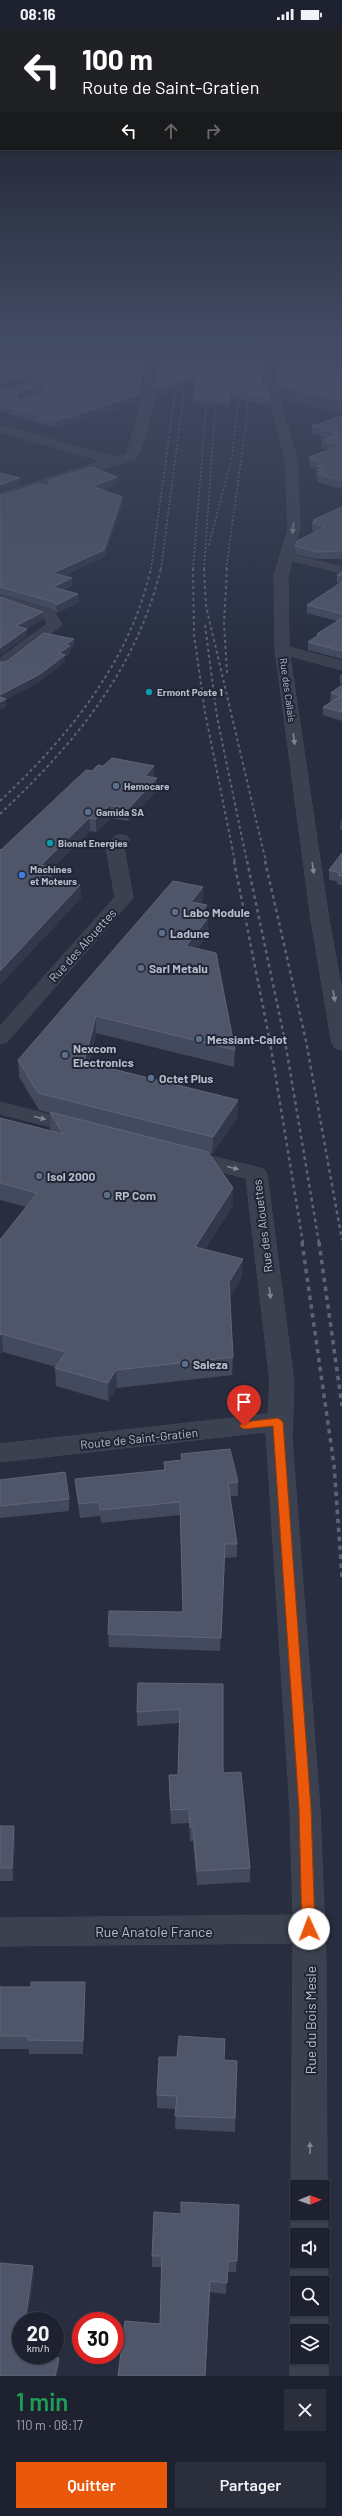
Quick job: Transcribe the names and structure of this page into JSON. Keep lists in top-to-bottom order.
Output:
{
  "streets": {
    "street": [
      "Rue des Callais",
      "Rue des Alouettes",
      "Route de Saint-Gratien",
      "Rue Anatole France",
      "Rue du Bois Mesle"
    ]
  },
  "crossings": [
    ["Rue des Alouettes", "Route de Saint-Gratien"],
    ["Rue des Alouettes", "Rue du Bois Mesle"],
    ["Route de Saint-Gratien", "Rue du Bois Mesle"],
    ["Rue Anatole France", "Rue du Bois Mesle"]
  ],
  "one_way": ["Rue des Callais", "Rue des Alouettes"],
  "places": [
    "Ermont Poste 1",
    "Hemocare",
    "Gamida SA",
    "Bionat Energies",
    "Machines et Moteurs",
    "Labo Module",
    "Ladune",
    "Sarl Metalu",
    "Messiant-Calot",
    "Nexcom Electronics",
    "Octet Plus",
    "Isol 2000",
    "RP Com",
    "Saleza"
  ],
  "north": "right",
  "page": {
    "status": "08:16",
    "turn": ["100 m", "Route de Saint-Gratien"],
    "speed": "20 km/h",
    "limit": "30",
    "heading": ["1 min", "110 m · 08:17"],
    "buttons": ["Quitter", "Partager"]
  }
}
